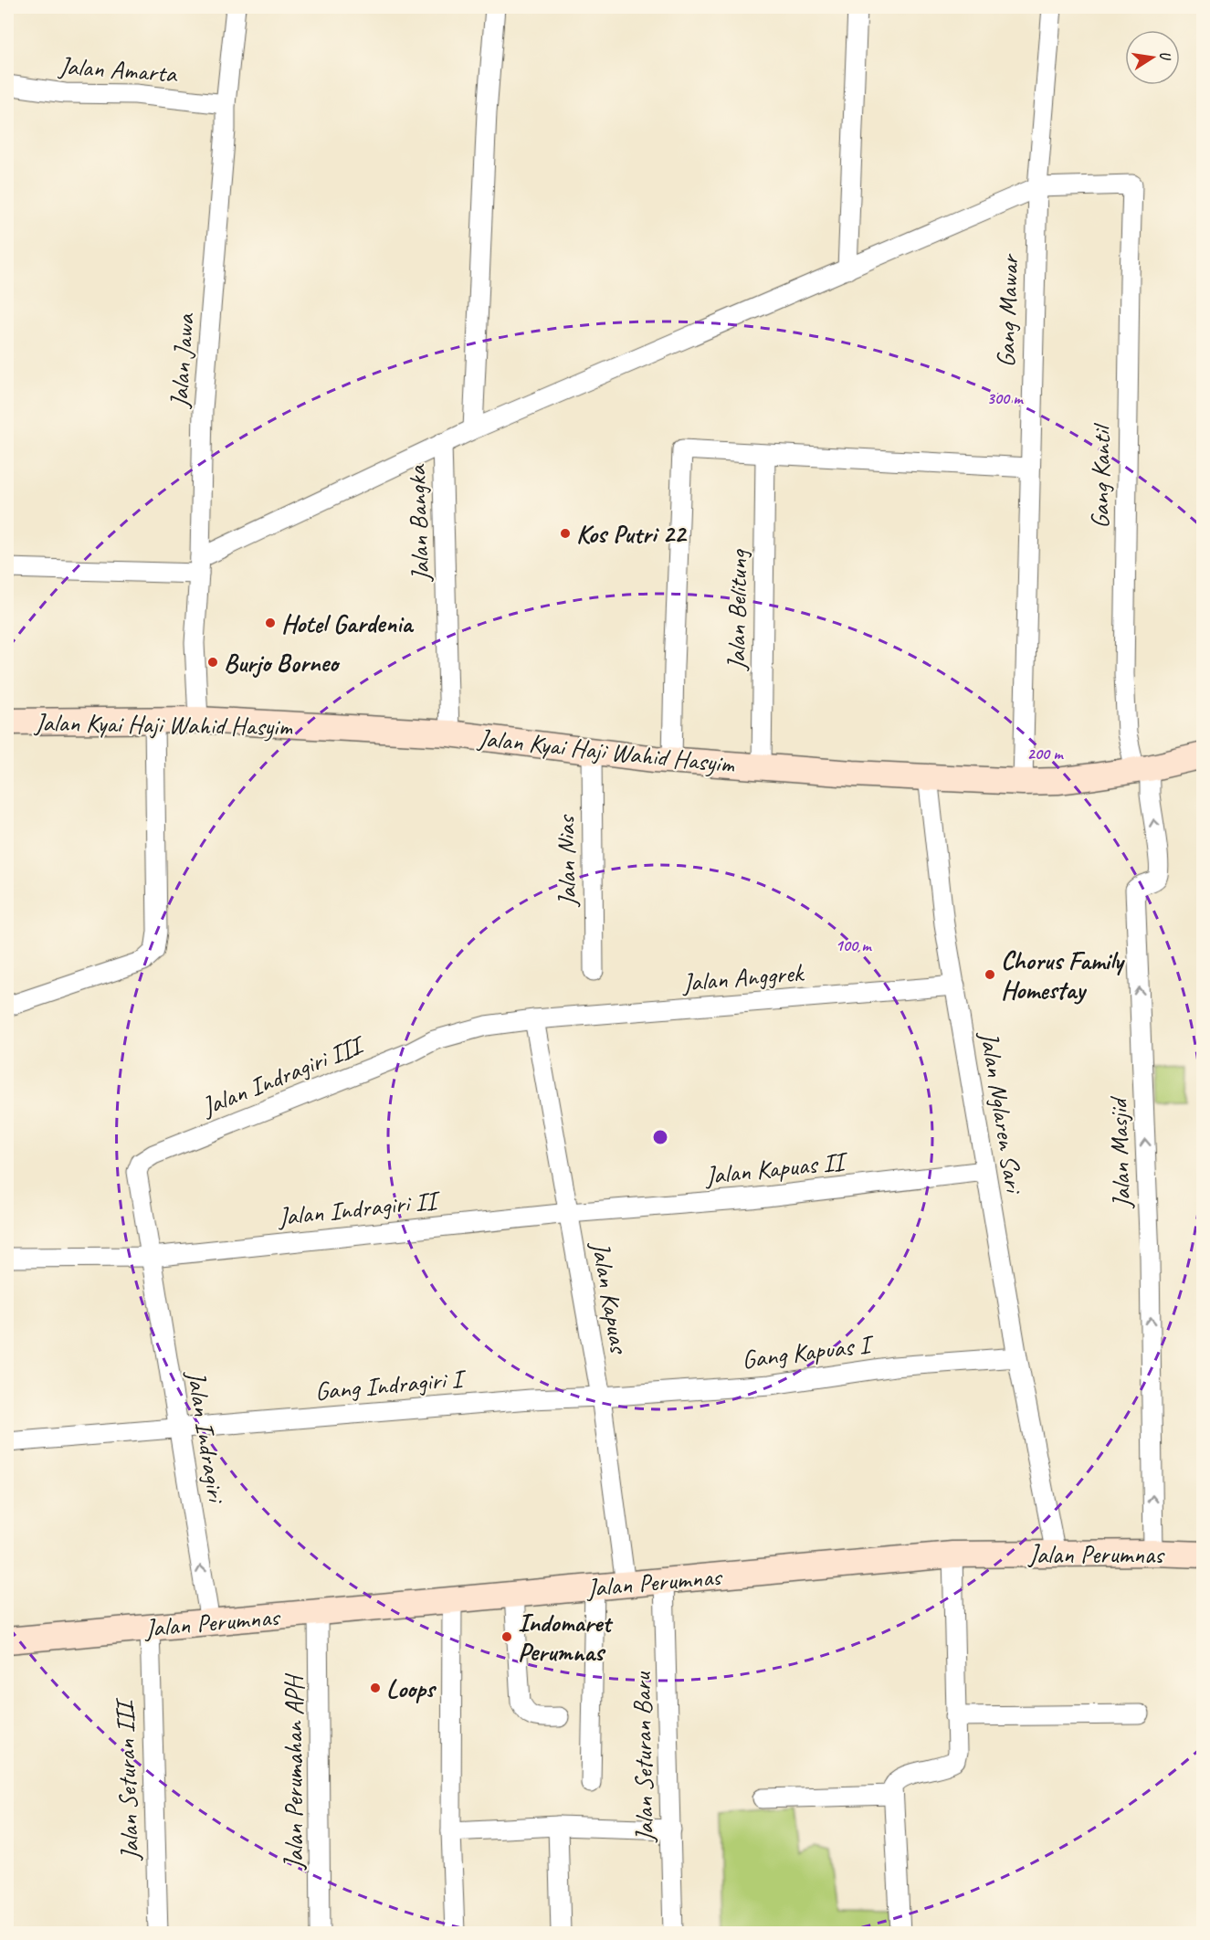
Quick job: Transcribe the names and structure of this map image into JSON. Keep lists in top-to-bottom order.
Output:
{
  "streets": {
    "main road": ["Jalan Kyai Haji Wahid Hasyim", "Jalan Perumnas"],
    "street": [
      "Jalan Amarta",
      "Gang Mawar",
      "Jalan Jawa",
      "Gang Kantil",
      "Jalan Bangka",
      "Jalan Belitung",
      "Jalan Nias",
      "Jalan Anggrek",
      "Jalan Indragiri III",
      "Jalan Nglaren Sari",
      "Jalan Masjid",
      "Jalan Kapuas II",
      "Jalan Indragiri II",
      "Jalan Kapuas",
      "Gang Kapuas I",
      "Gang Indragiri I",
      "Jalan Indragiri",
      "Jalan Seturan Baru",
      "Jalan Perumahan APH",
      "Jalan Seturan III"
    ]
  },
  "crossings": [
    ["Jalan Amarta", "Jalan Jawa"],
    ["Gang Mawar", "Gang Kantil"],
    ["Gang Mawar", "Jalan Kyai Haji Wahid Hasyim"],
    ["Jalan Jawa", "Jalan Kyai Haji Wahid Hasyim"],
    ["Gang Kantil", "Jalan Kyai Haji Wahid Hasyim"],
    ["Gang Kantil", "Jalan Masjid"],
    ["Jalan Bangka", "Jalan Kyai Haji Wahid Hasyim"],
    ["Jalan Belitung", "Jalan Kyai Haji Wahid Hasyim"],
    ["Jalan Kyai Haji Wahid Hasyim", "Jalan Nias"],
    ["Jalan Kyai Haji Wahid Hasyim", "Jalan Nglaren Sari"],
    ["Jalan Kyai Haji Wahid Hasyim", "Jalan Masjid"],
    ["Jalan Anggrek", "Jalan Indragiri III"],
    ["Jalan Anggrek", "Jalan Nglaren Sari"],
    ["Jalan Anggrek", "Jalan Kapuas"],
    ["Jalan Indragiri III", "Jalan Indragiri II"],
    ["Jalan Indragiri III", "Jalan Kapuas"],
    ["Jalan Indragiri III", "Jalan Indragiri"],
    ["Jalan Nglaren Sari", "Jalan Kapuas II"],
    ["Jalan Nglaren Sari", "Gang Kapuas I"],
    ["Jalan Nglaren Sari", "Jalan Perumnas"],
    ["Jalan Masjid", "Jalan Perumnas"],
    ["Jalan Kapuas II", "Jalan Indragiri II"],
    ["Jalan Kapuas II", "Jalan Kapuas"],
    ["Jalan Indragiri II", "Jalan Kapuas"],
    ["Jalan Indragiri II", "Jalan Indragiri"],
    ["Jalan Kapuas", "Gang Kapuas I"],
    ["Jalan Kapuas", "Gang Indragiri I"],
    ["Jalan Kapuas", "Jalan Perumnas"],
    ["Gang Kapuas I", "Gang Indragiri I"],
    ["Gang Indragiri I", "Jalan Indragiri"],
    ["Jalan Indragiri", "Jalan Perumnas"],
    ["Jalan Perumnas", "Jalan Seturan Baru"],
    ["Jalan Perumnas", "Jalan Perumahan APH"],
    ["Jalan Perumnas", "Jalan Seturan III"]
  ],
  "one_way": ["Jalan Masjid", "Jalan Indragiri"],
  "places": [
    "Kos Putri 22",
    "Hotel Gardenia",
    "Burjo Borneo",
    "Chorus Family Homestay",
    "Indomaret Perumnas",
    "Loops"
  ],
  "north": "right",
  "rings": ["300 m", "200 m", "100 m"]
}
